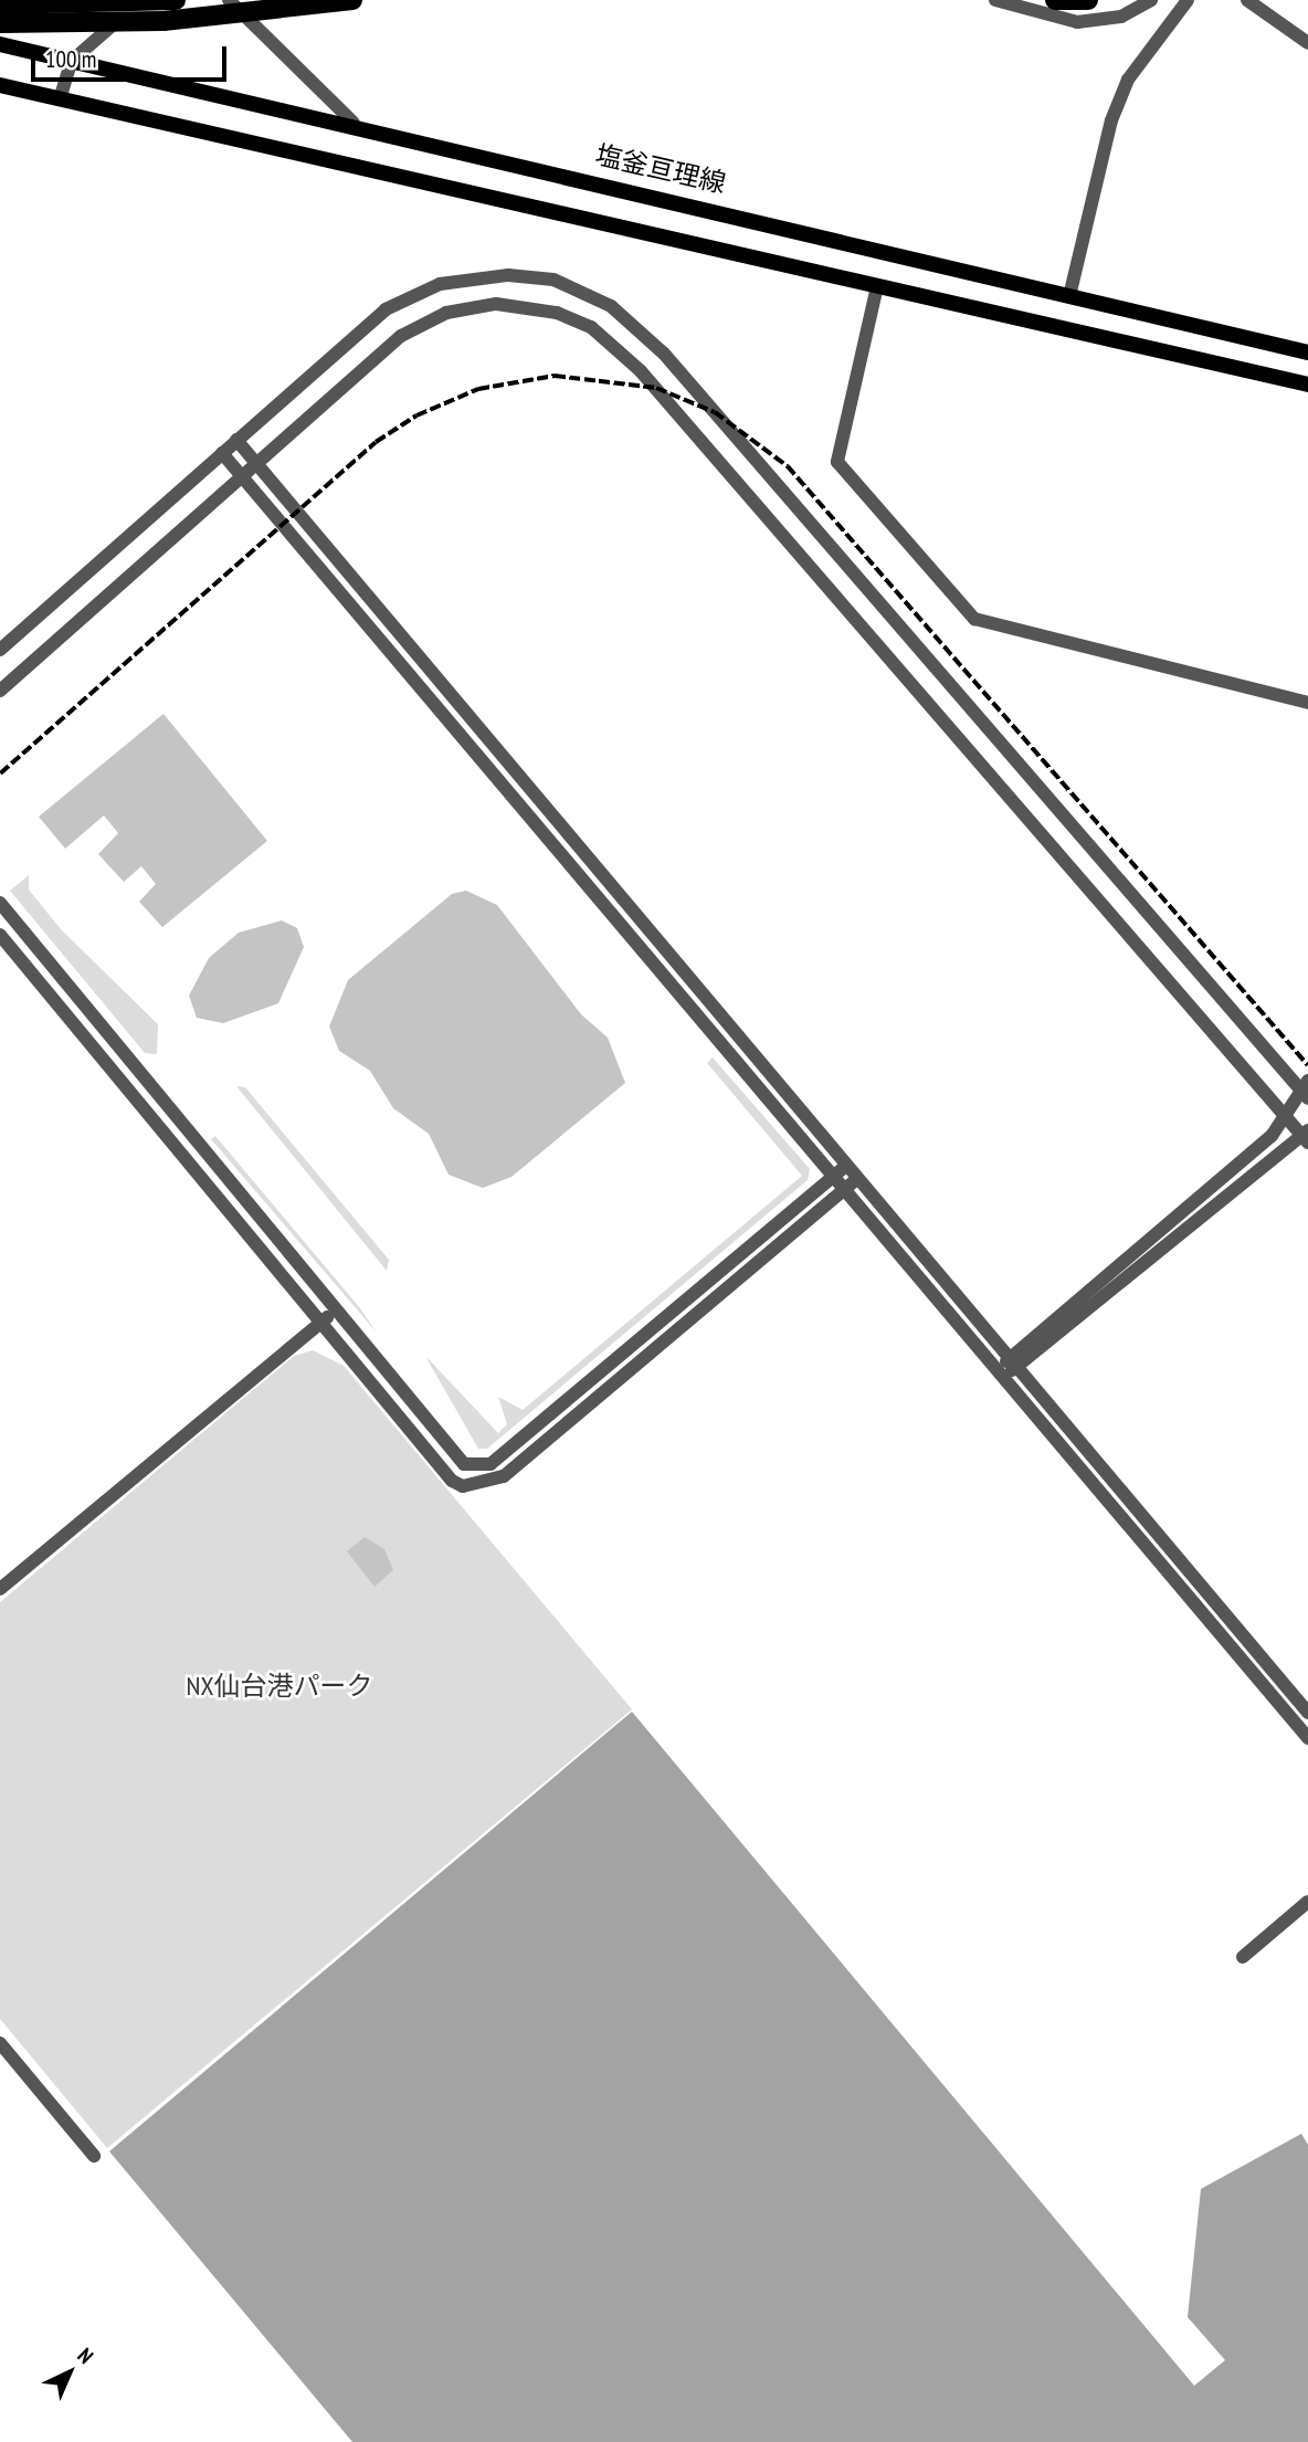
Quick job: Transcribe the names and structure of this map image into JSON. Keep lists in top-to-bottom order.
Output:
{
  "streets": {
    "main road": ["塩釜亘理線"]
  },
  "parks": ["NX仙台港パーク"],
  "scale_bar": "100 m",
  "north": "top right"
}
